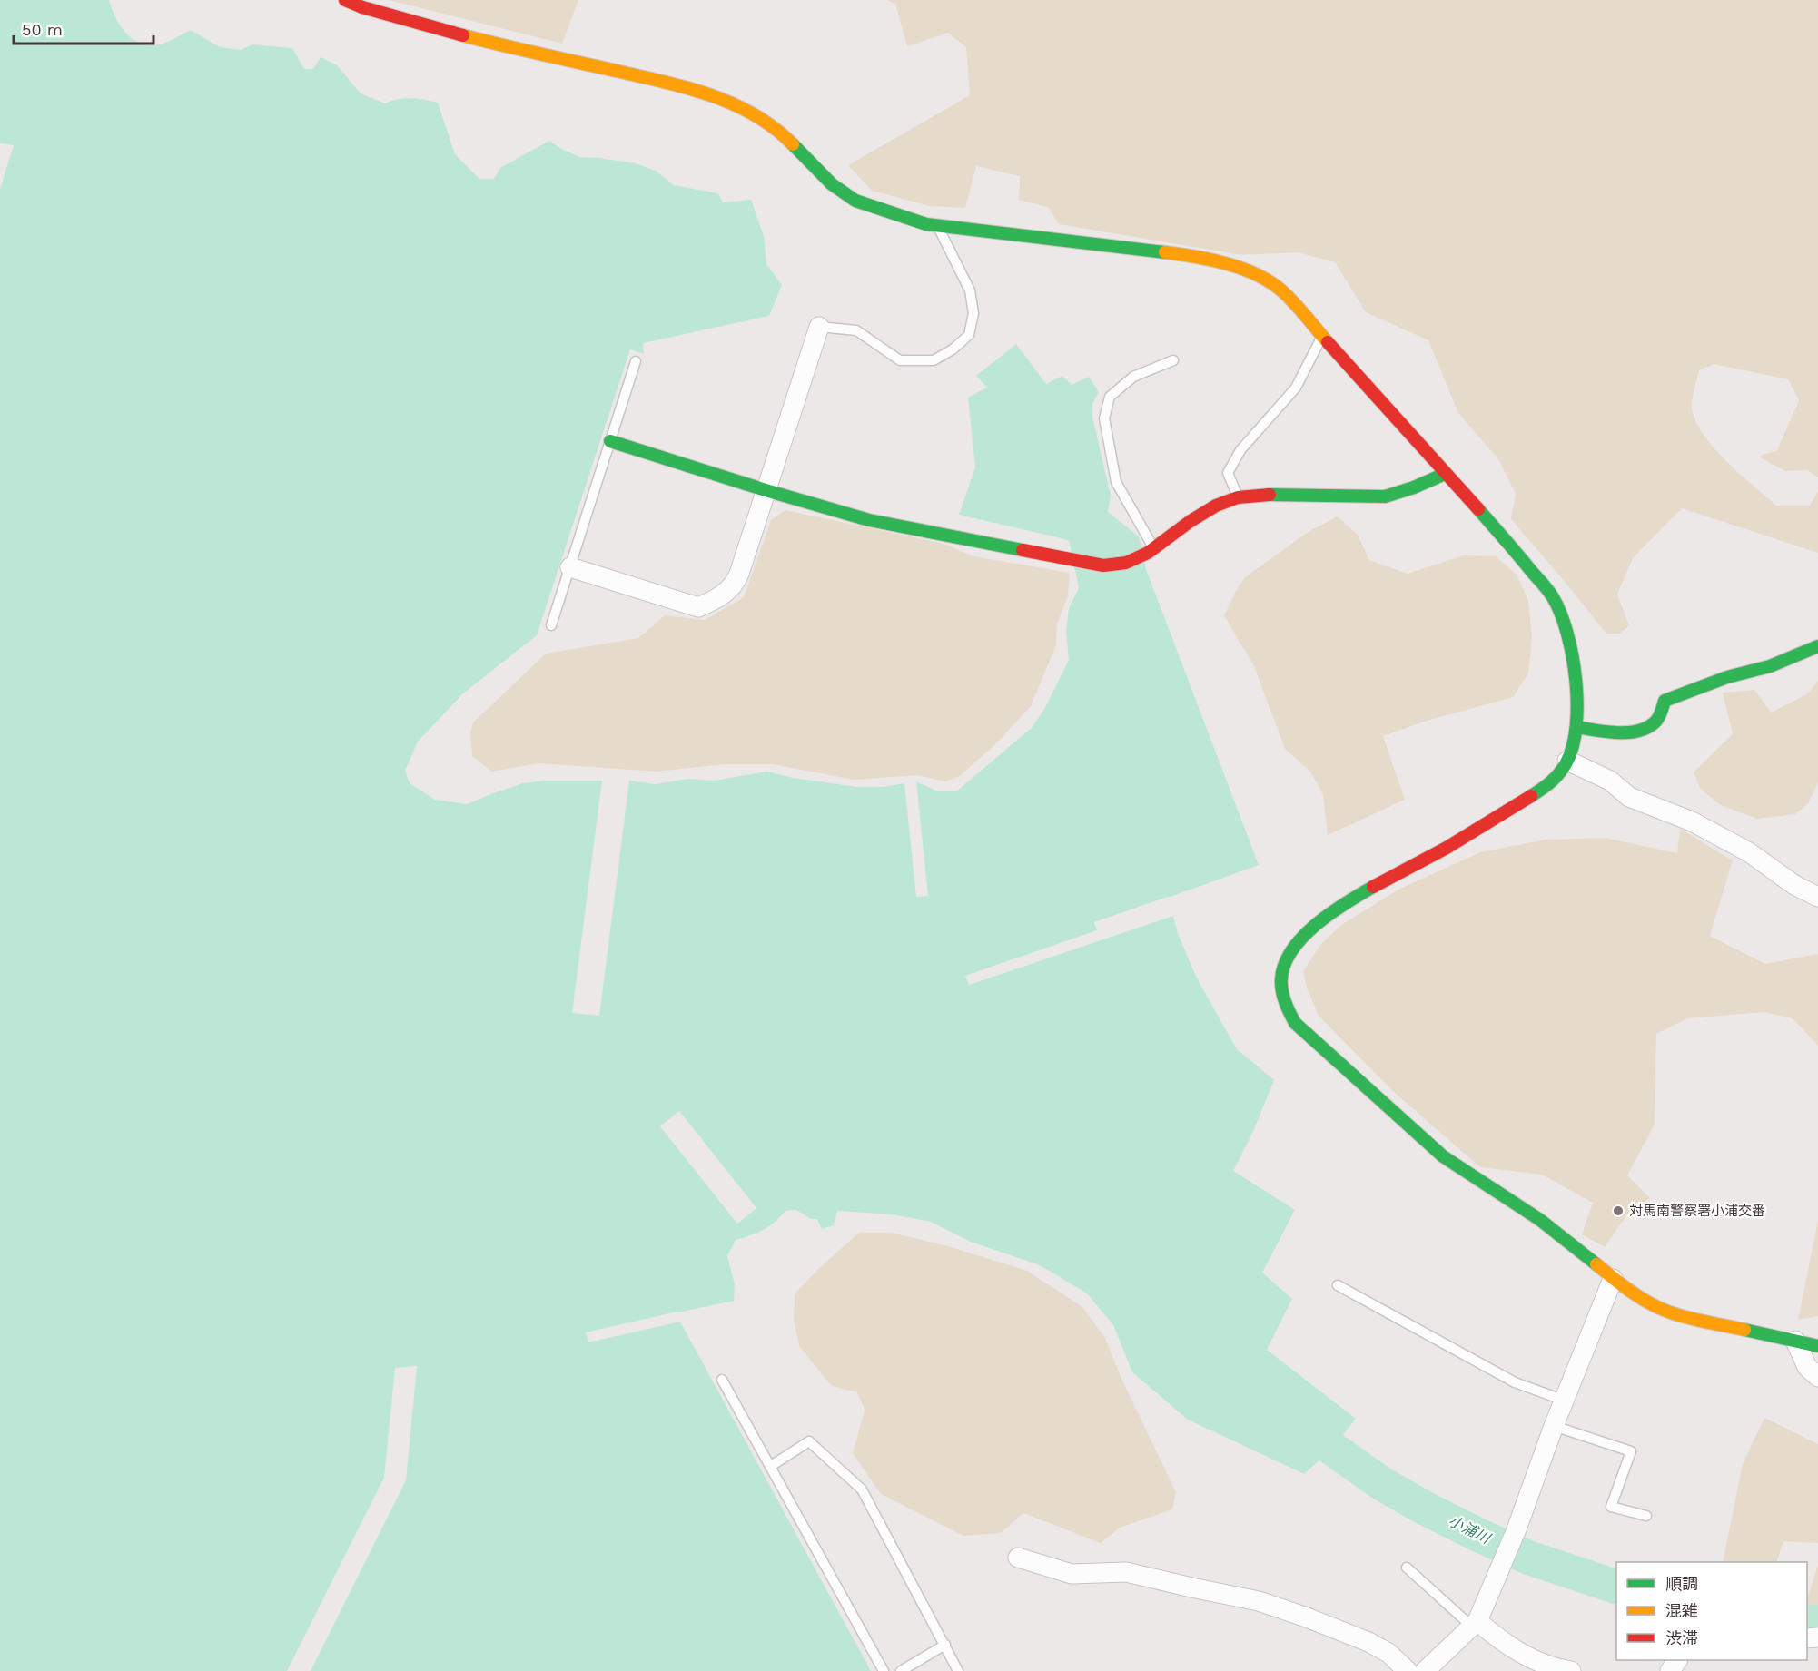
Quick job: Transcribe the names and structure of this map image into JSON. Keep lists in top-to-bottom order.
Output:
{
  "water": ["小浦川"],
  "places": ["対馬南警察署小浦交番"],
  "legend": ["順調", "混雑", "渋滞"],
  "scale_bar": "50 m"
}
